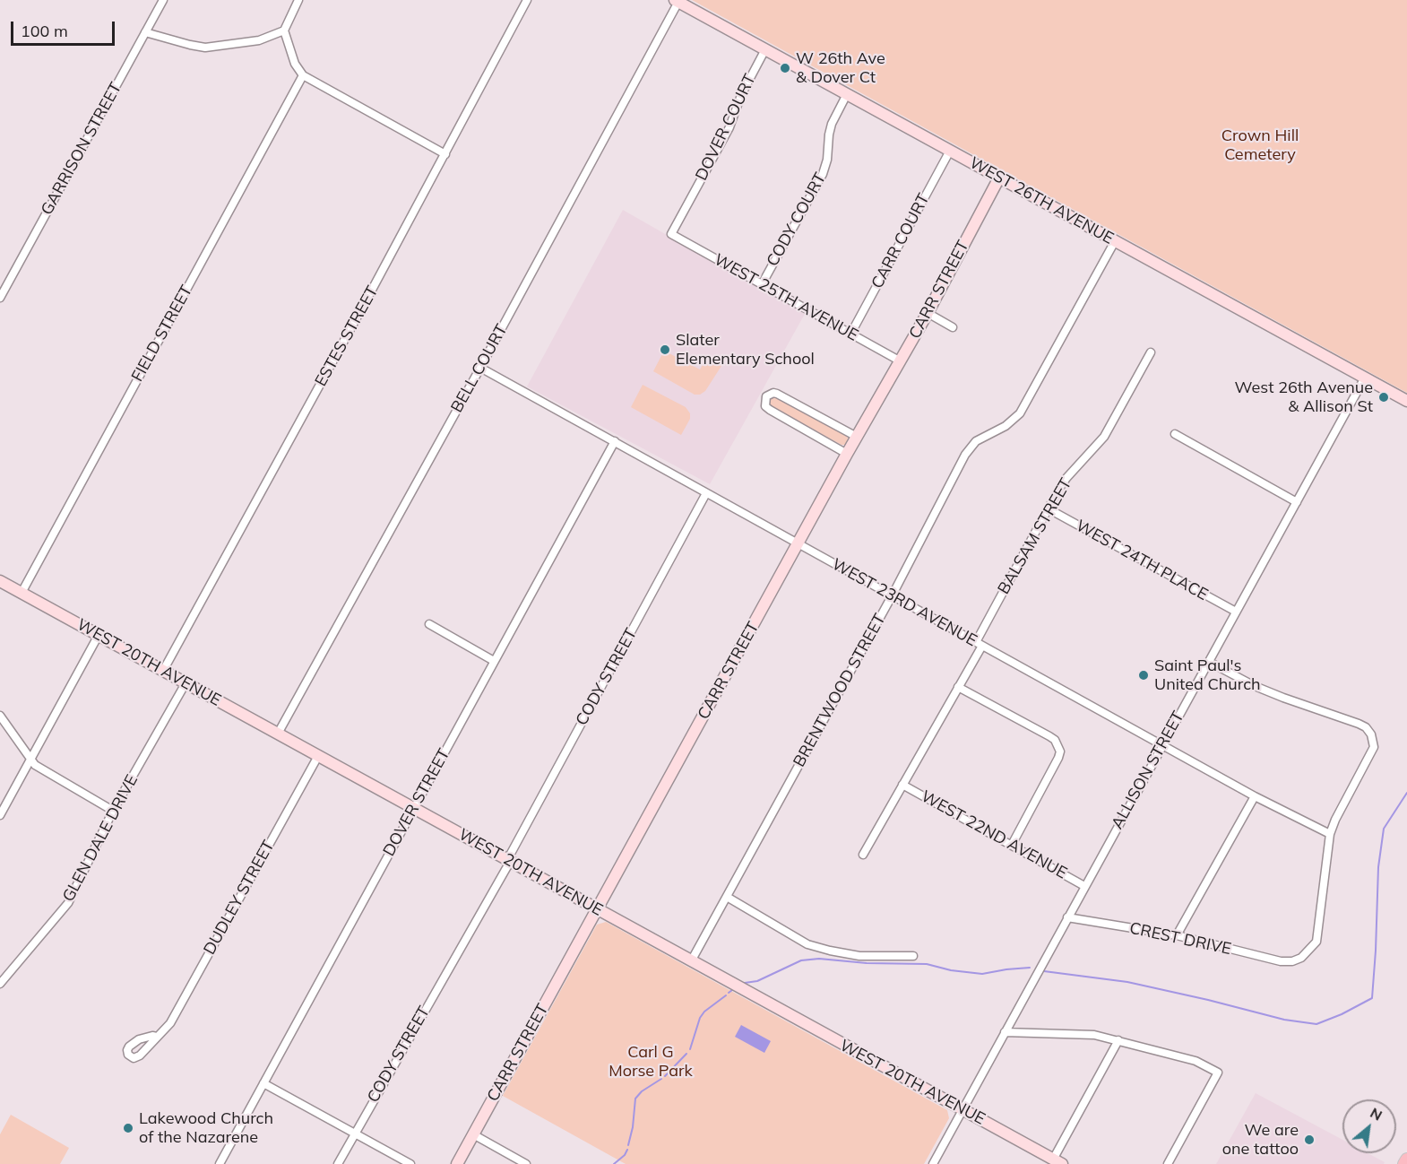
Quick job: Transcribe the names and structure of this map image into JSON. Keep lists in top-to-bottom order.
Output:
{
  "streets": {
    "street": [
      "DOVER COURT",
      "GARRISON STREET",
      "WEST 26TH AVENUE",
      "CODY COURT",
      "CARR COURT",
      "CARR STREET",
      "WEST 25TH AVENUE",
      "FIELD STREET",
      "ESTES STREET",
      "BELL COURT",
      "BALSAM STREET",
      "WEST 24TH PLACE",
      "WEST 23RD AVENUE",
      "WEST 20TH AVENUE",
      "CODY STREET",
      "BRENTWOOD STREET",
      "ALLISON STREET",
      "DOVER STREET",
      "WEST 22ND AVENUE",
      "GLEN DALE DRIVE",
      "DUDLEY STREET",
      "CREST DRIVE"
    ]
  },
  "crossings": [
    ["DOVER COURT", "WEST 26TH AVENUE"],
    ["DOVER COURT", "WEST 25TH AVENUE"],
    ["WEST 26TH AVENUE", "CODY COURT"],
    ["WEST 26TH AVENUE", "CARR COURT"],
    ["WEST 26TH AVENUE", "CARR STREET"],
    ["WEST 26TH AVENUE", "BELL COURT"],
    ["WEST 26TH AVENUE", "BRENTWOOD STREET"],
    ["WEST 26TH AVENUE", "ALLISON STREET"],
    ["CODY COURT", "WEST 25TH AVENUE"],
    ["CARR COURT", "WEST 25TH AVENUE"],
    ["CARR STREET", "WEST 25TH AVENUE"],
    ["CARR STREET", "WEST 23RD AVENUE"],
    ["CARR STREET", "WEST 20TH AVENUE"],
    ["FIELD STREET", "WEST 20TH AVENUE"],
    ["ESTES STREET", "WEST 20TH AVENUE"],
    ["BELL COURT", "WEST 23RD AVENUE"],
    ["BELL COURT", "WEST 20TH AVENUE"],
    ["BALSAM STREET", "WEST 24TH PLACE"],
    ["BALSAM STREET", "WEST 23RD AVENUE"],
    ["BALSAM STREET", "WEST 22ND AVENUE"],
    ["WEST 24TH PLACE", "ALLISON STREET"],
    ["WEST 23RD AVENUE", "CODY STREET"],
    ["WEST 23RD AVENUE", "BRENTWOOD STREET"],
    ["WEST 23RD AVENUE", "ALLISON STREET"],
    ["WEST 23RD AVENUE", "DOVER STREET"],
    ["WEST 23RD AVENUE", "CREST DRIVE"],
    ["WEST 20TH AVENUE", "CODY STREET"],
    ["WEST 20TH AVENUE", "BRENTWOOD STREET"],
    ["WEST 20TH AVENUE", "ALLISON STREET"],
    ["WEST 20TH AVENUE", "DOVER STREET"],
    ["WEST 20TH AVENUE", "GLEN DALE DRIVE"],
    ["WEST 20TH AVENUE", "DUDLEY STREET"],
    ["ALLISON STREET", "WEST 22ND AVENUE"],
    ["ALLISON STREET", "CREST DRIVE"]
  ],
  "parks": ["Crown Hill Cemetery", "Carl G Morse Park"],
  "places": [
    "W 26th Ave & Dover Ct",
    "Slater Elementary School",
    "West 26th Avenue & Allison St",
    "Saint Paul's United Church",
    "Lakewood Church of the Nazarene",
    "We are one tattoo"
  ],
  "scale_bar": "100 m",
  "north": "top right"
}
